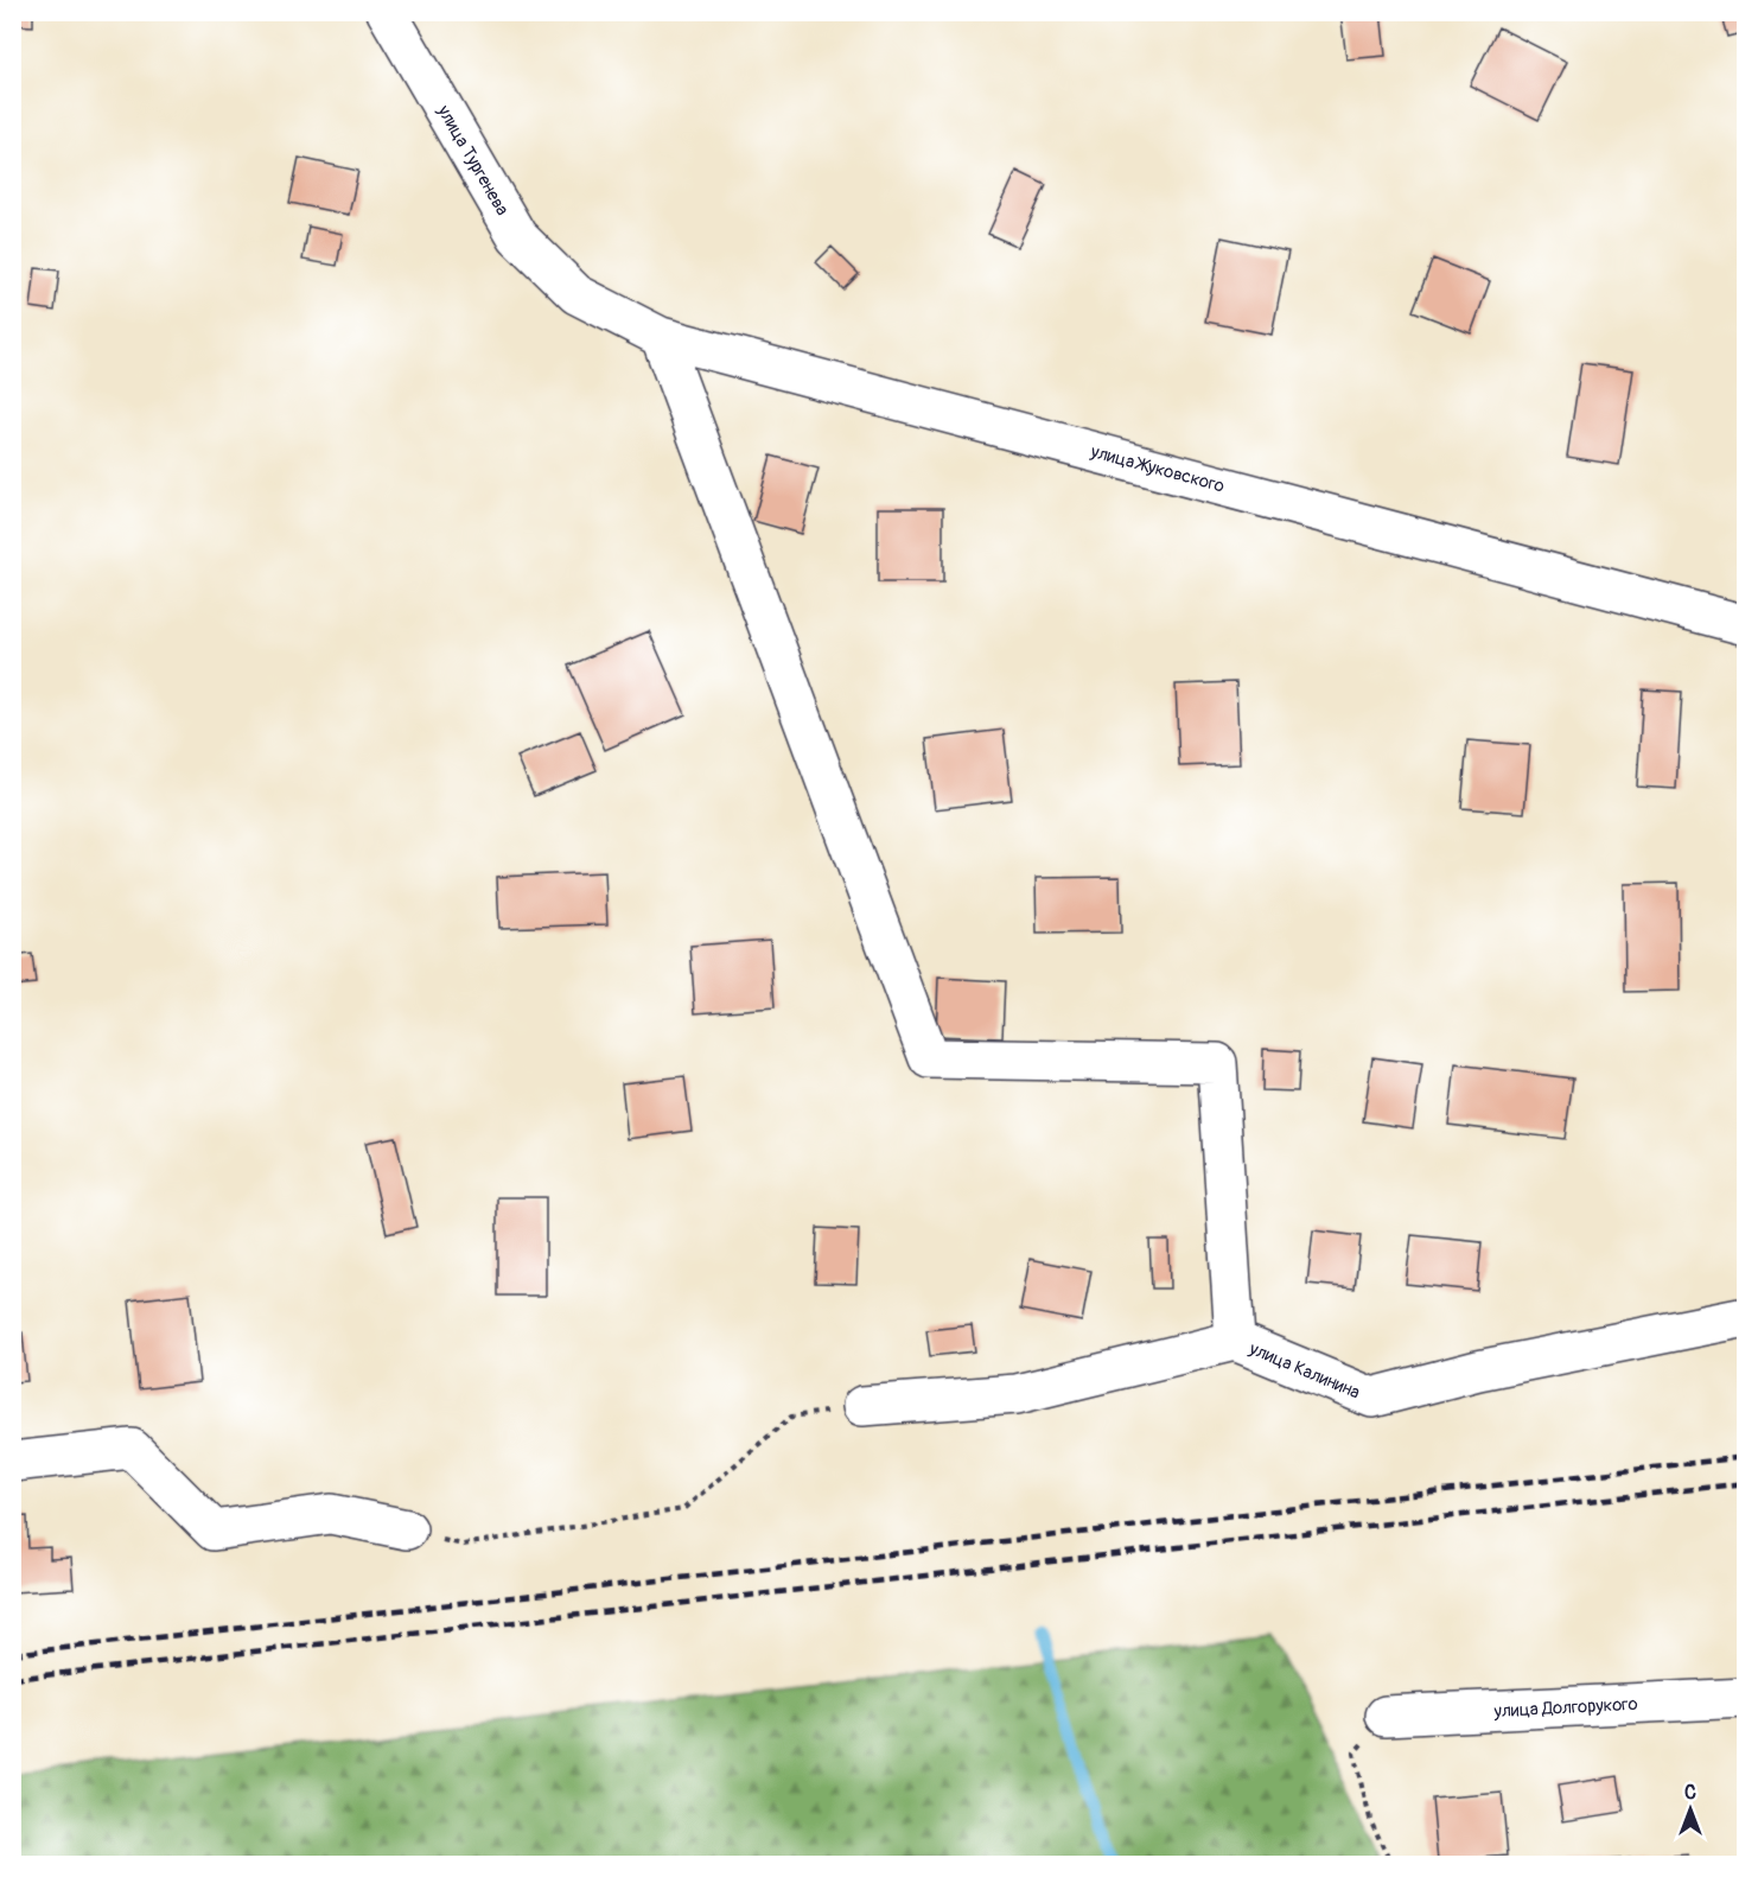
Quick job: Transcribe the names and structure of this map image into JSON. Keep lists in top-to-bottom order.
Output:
{
  "streets": {
    "street": [
      "улица Тургенева",
      "улица Жуковского",
      "улица Калинина",
      "улица Долгорукого"
    ]
  },
  "crossings": [
    ["улица Тургенева", "улица Жуковского"]
  ],
  "north": "top"
}
